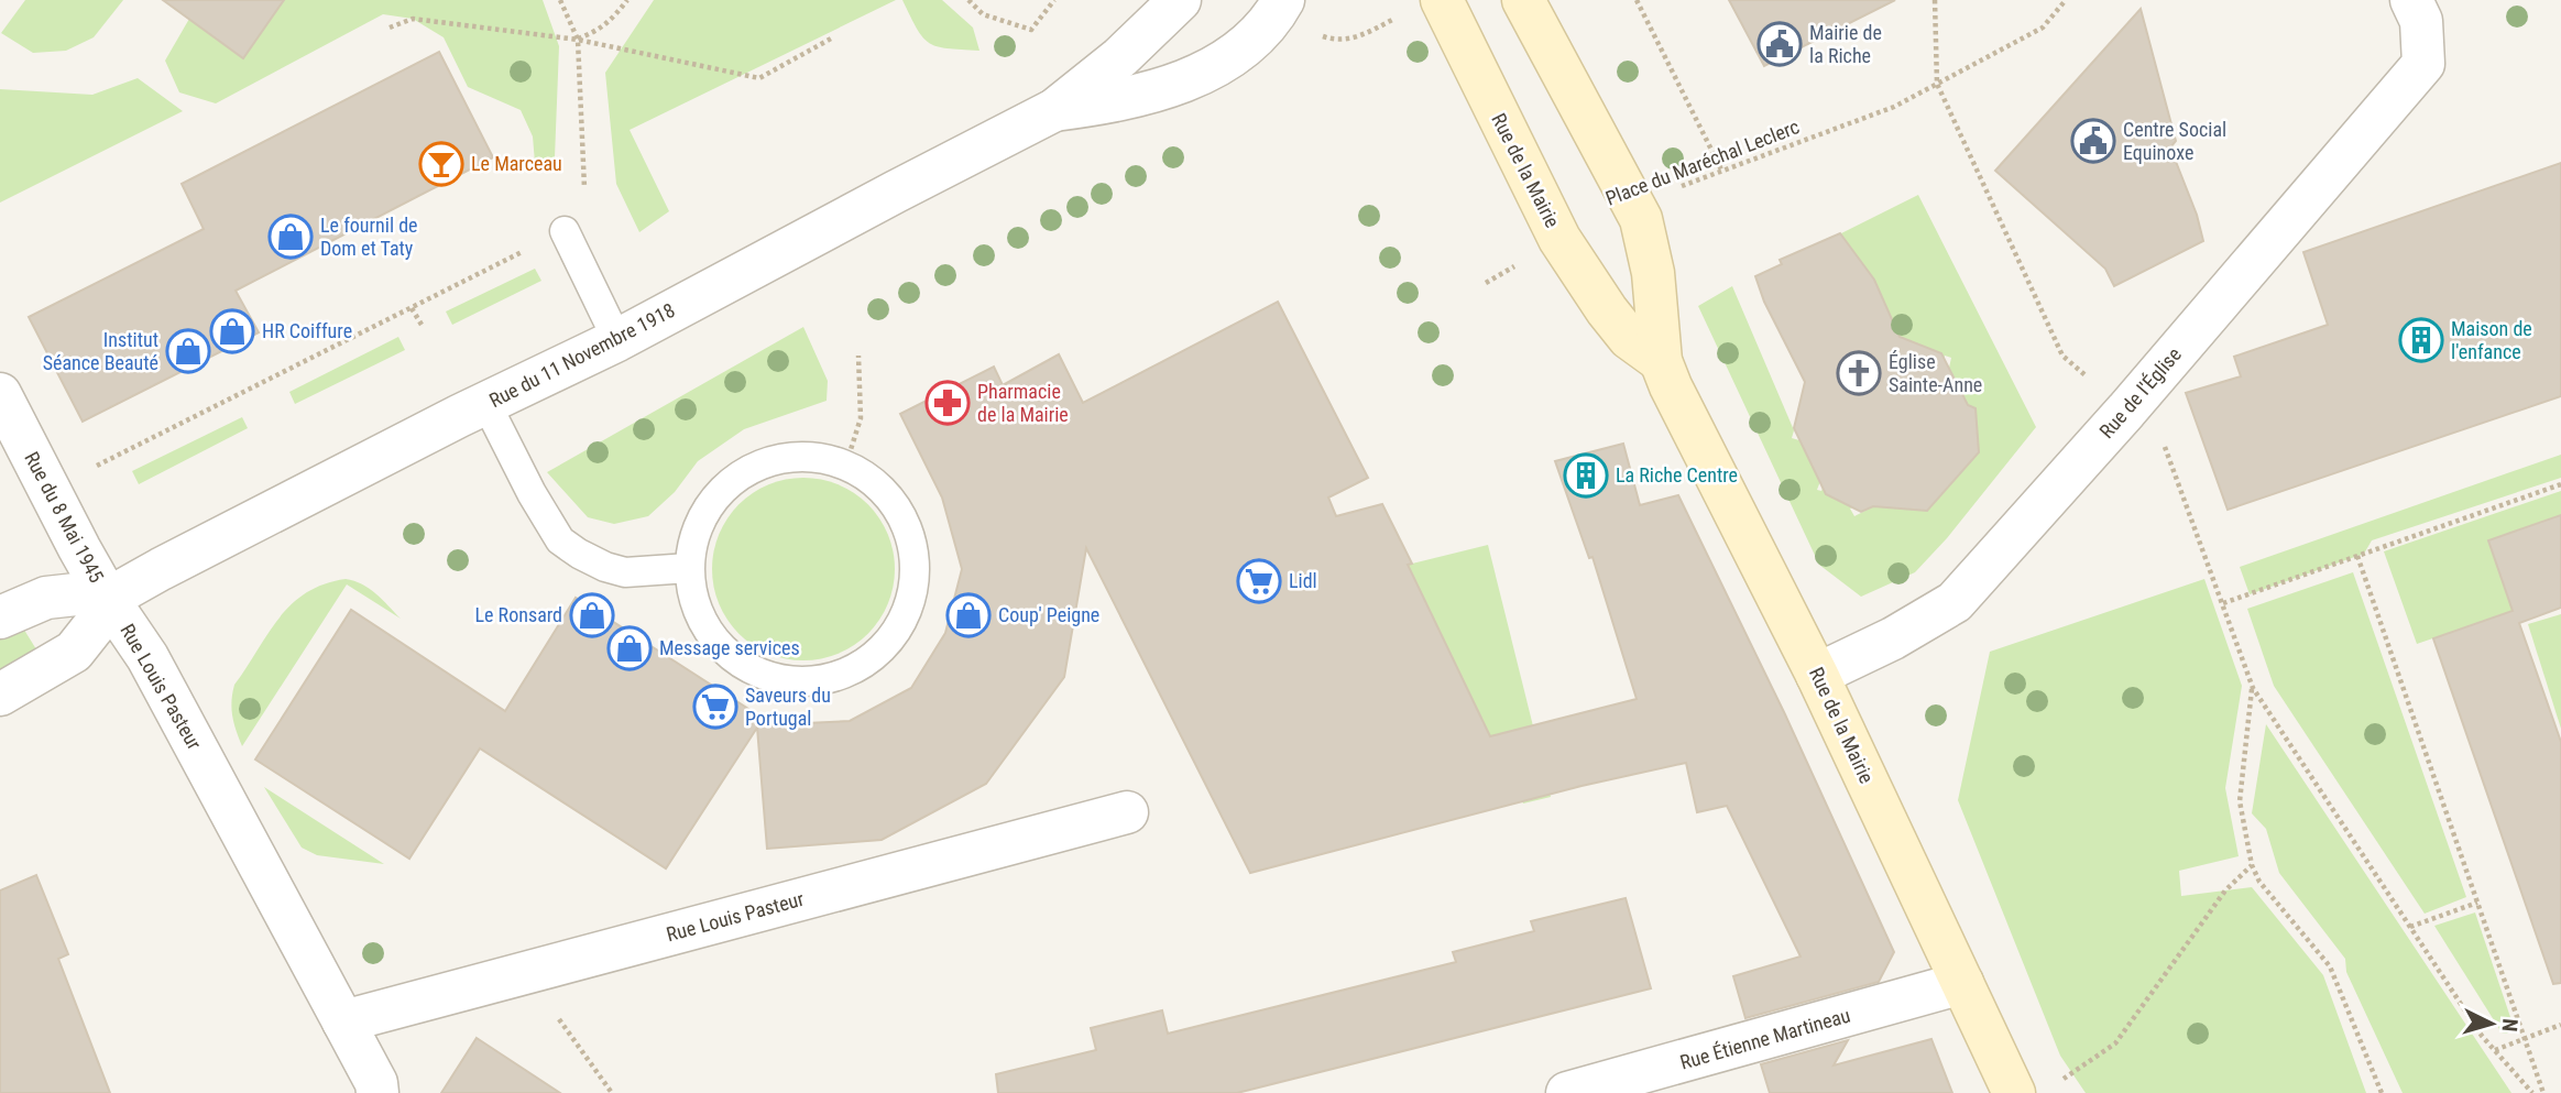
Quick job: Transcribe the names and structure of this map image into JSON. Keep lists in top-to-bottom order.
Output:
{
  "streets": {
    "street": [
      "Rue de la Mairie",
      "Rue du 11 Novembre 1918",
      "Rue de l'Église",
      "Rue du 8 Mai 1945",
      "Rue Louis Pasteur",
      "Rue Étienne Martineau"
    ],
    "path": ["Place du Maréchal Leclerc"]
  },
  "crossings": [
    ["Place du Maréchal Leclerc", "Rue de la Mairie"],
    ["Rue de la Mairie", "Rue de l'Église"],
    ["Rue de la Mairie", "Rue Étienne Martineau"],
    ["Rue du 11 Novembre 1918", "Rue du 8 Mai 1945"],
    ["Rue du 11 Novembre 1918", "Rue Louis Pasteur"],
    ["Rue du 8 Mai 1945", "Rue Louis Pasteur"]
  ],
  "places": {
    "public building": ["Mairie de la Riche", "Centre Social Equinoxe"],
    "bar": ["Le Marceau"],
    "shop": [
      "Le fournil de Dom et Taty",
      "HR Coiffure",
      "Institut Séance Beauté",
      "Le Ronsard",
      "Coup' Peigne",
      "Message services"
    ],
    "building": ["Maison de l'enfance", "La Riche Centre"],
    "church": ["Église Sainte-Anne"],
    "pharmacy": ["Pharmacie de la Mairie"],
    "supermarket": ["Lidl", "Saveurs du Portugal"]
  },
  "north": "right"
}
